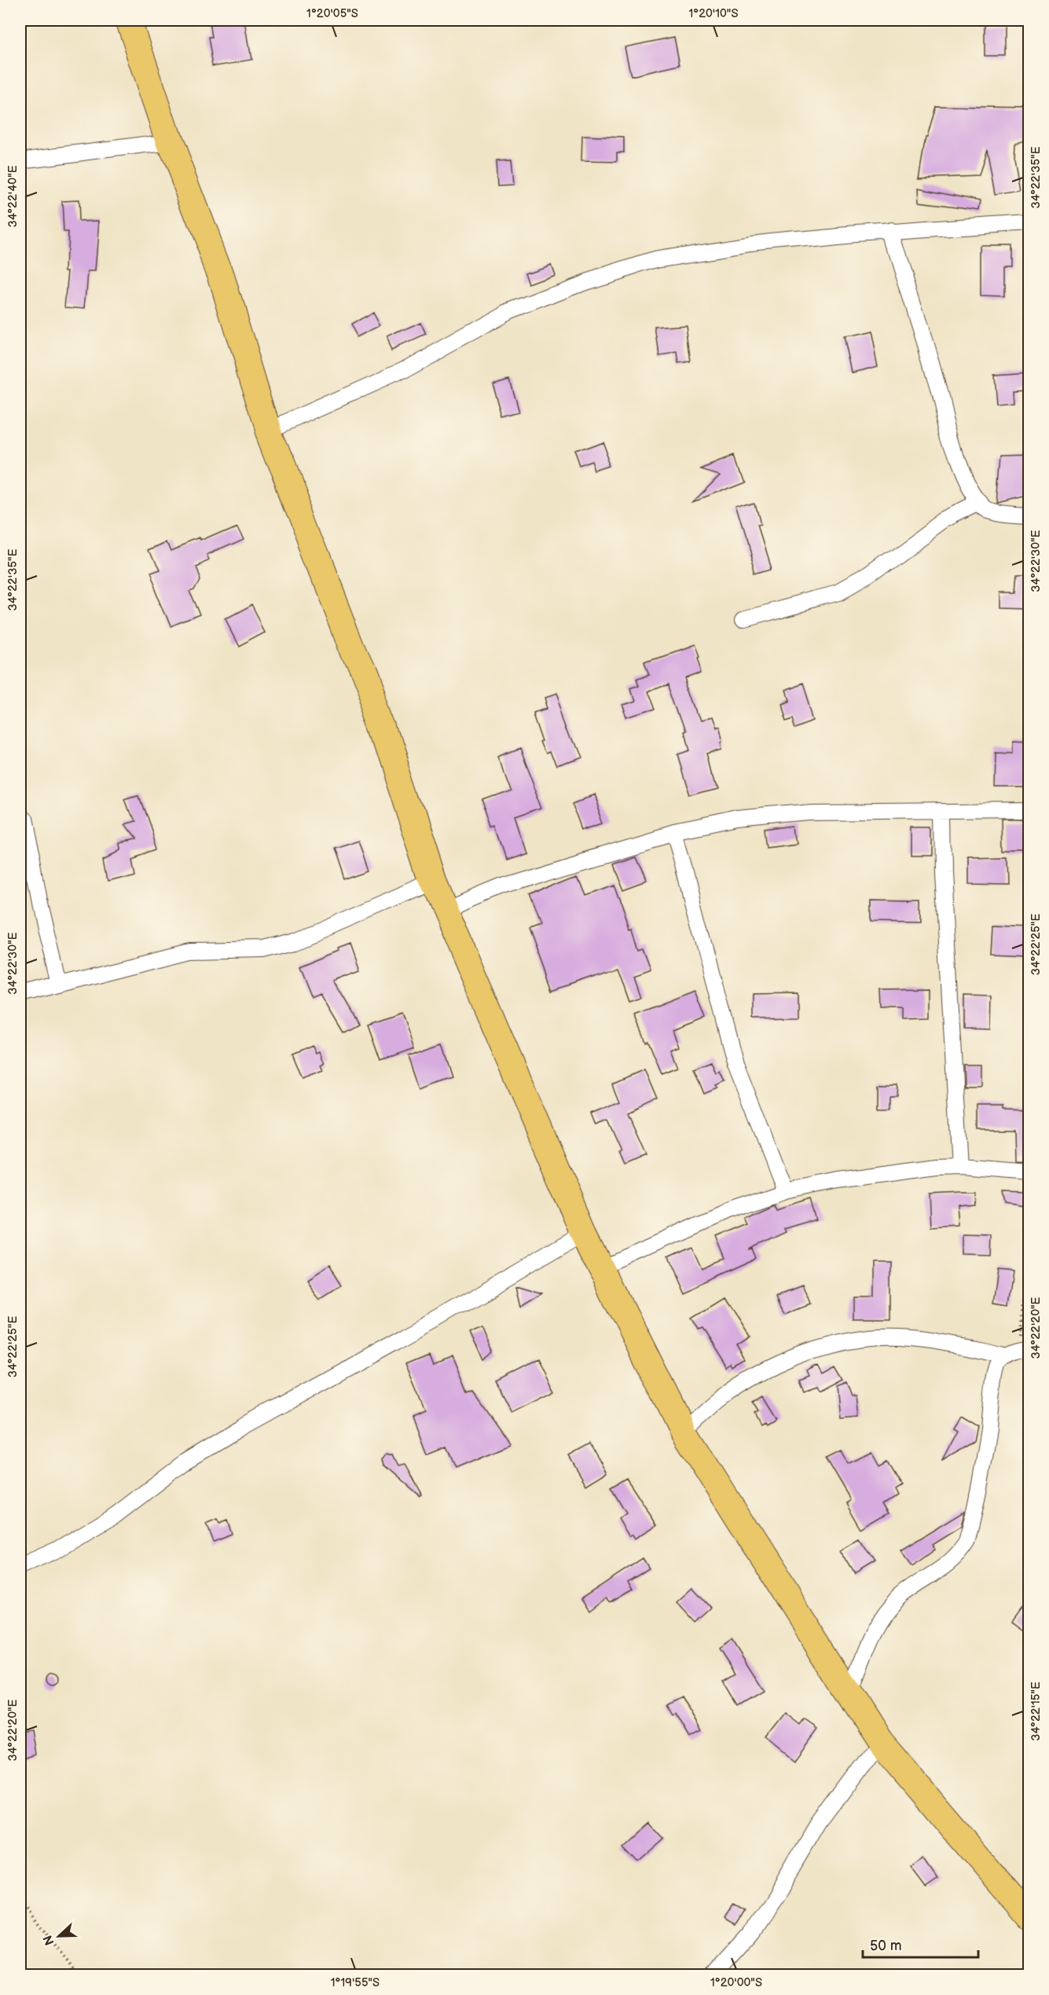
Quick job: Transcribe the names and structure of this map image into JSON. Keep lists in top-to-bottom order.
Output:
{
  "scale_bar": "50 m",
  "north": "left",
  "coordinates": [
    "1°20'05\"S",
    "1°20'10\"S",
    "34°22'35\"E",
    "34°22'40\"E",
    "34°22'30\"E",
    "34°22'25\"E",
    "34°22'20\"E",
    "34°22'15\"E",
    "1°19'55\"S",
    "1°20'00\"S"
  ]
}
